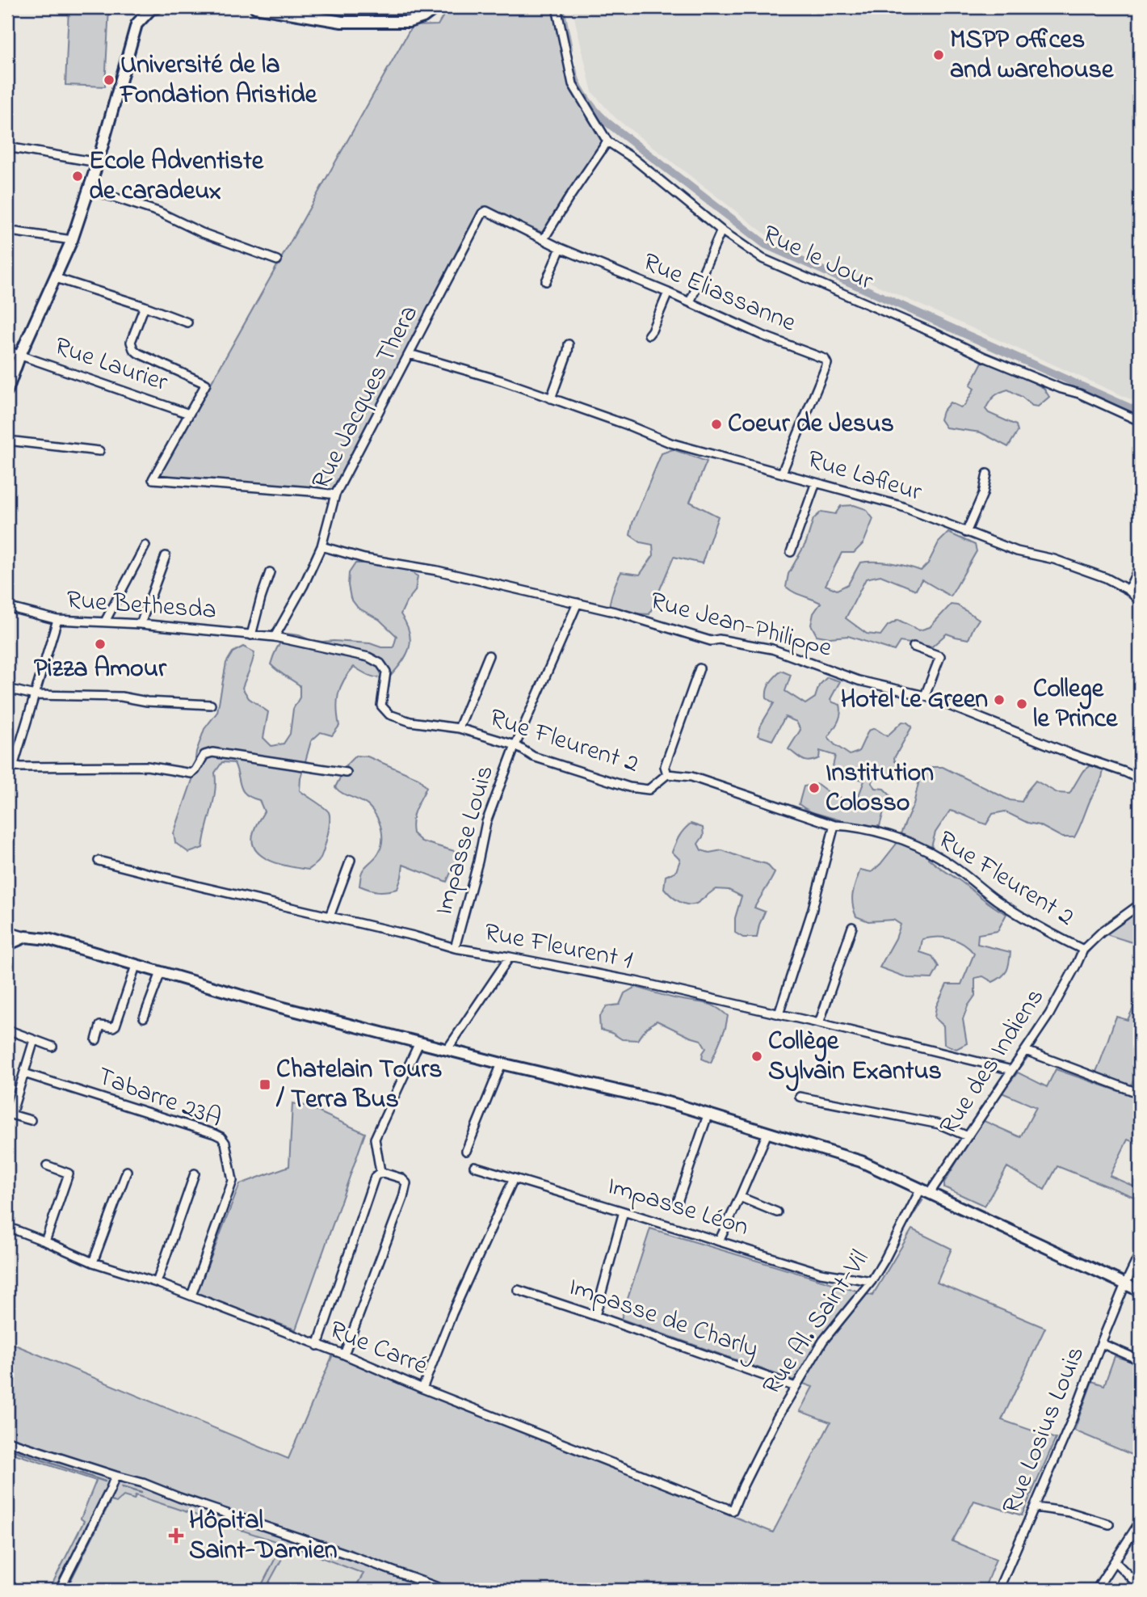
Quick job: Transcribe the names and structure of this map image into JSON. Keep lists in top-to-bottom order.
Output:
{
  "streets": {
    "street": [
      "Rue le Jour",
      "Rue Eliassanne",
      "Rue Laurier",
      "Rue Jacques Thera",
      "Rue Lafleur",
      "Rue Bethesda",
      "Rue Jean-Philippe",
      "Rue Fleurent 2",
      "Impasse Louis",
      "Rue Fleurent 1",
      "Rue des Indiens",
      "Tabarre 23A",
      "Impasse Léon",
      "Impasse de Charly",
      "Rue Al. Saint-Vil",
      "Rue Carré",
      "Rue Losius Louis"
    ]
  },
  "crossings": [
    ["Rue Eliassanne", "Rue Jacques Thera"],
    ["Rue Eliassanne", "Rue Lafleur"],
    ["Rue Jacques Thera", "Rue Lafleur"],
    ["Rue Jacques Thera", "Rue Bethesda"],
    ["Rue Jacques Thera", "Rue Jean-Philippe"],
    ["Rue Jacques Thera", "Rue Fleurent 2"],
    ["Rue Bethesda", "Rue Fleurent 2"],
    ["Rue Jean-Philippe", "Impasse Louis"],
    ["Rue Fleurent 2", "Impasse Louis"],
    ["Rue Fleurent 2", "Rue des Indiens"],
    ["Impasse Louis", "Rue Fleurent 1"],
    ["Rue Fleurent 1", "Rue des Indiens"],
    ["Rue des Indiens", "Rue Al. Saint-Vil"],
    ["Tabarre 23A", "Rue Carré"],
    ["Impasse Léon", "Rue Al. Saint-Vil"],
    ["Impasse de Charly", "Rue Al. Saint-Vil"],
    ["Rue Al. Saint-Vil", "Rue Carré"]
  ],
  "places": {
    "other": [
      "MSPP offices and warehouse",
      "Université de la Fondation Aristide",
      "Ecole Adventiste de caradeux",
      "Coeur de Jesus",
      "Pizza Amour",
      "Hotel Le Green",
      "College le Prince",
      "Institution Colosso",
      "Collège Sylvain Exantus"
    ],
    "transit": ["Chatelain Tours / Terra Bus"],
    "health": ["Hôpital Saint-Damien"]
  }
}
